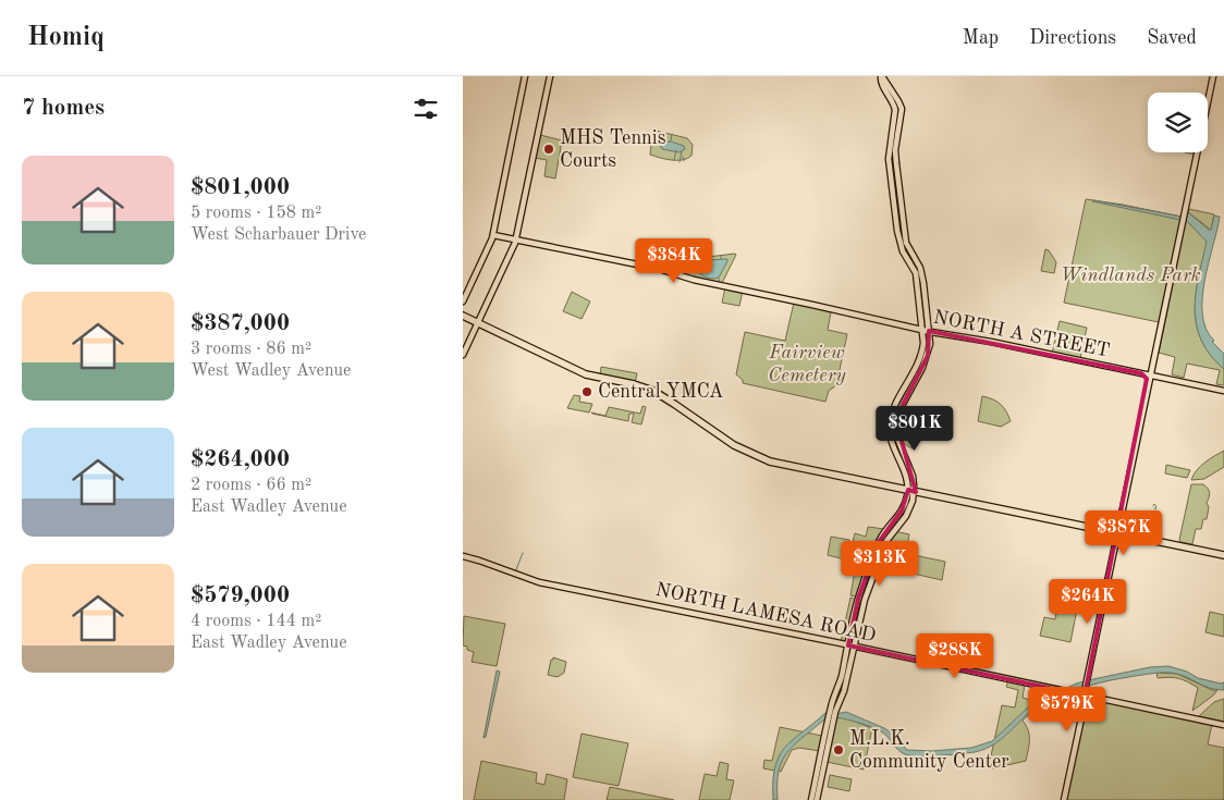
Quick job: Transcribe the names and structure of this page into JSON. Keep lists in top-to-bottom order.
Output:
{
  "streets": {
    "main road": ["NORTH A STREET", "NORTH LAMESA ROAD"]
  },
  "parks": ["Windlands Park", "Fairview Cemetery"],
  "places": ["MHS Tennis Courts", "Central YMCA", "M.L.K. Community Center"],
  "page": {
    "header": "Homiq",
    "nav": ["Map", "Directions", "Saved"],
    "heading": "7 homes",
    "list": [
      {
        "name": "$801,000",
        "note": "5 rooms · 158 m² · West Scharbauer Drive"
      },
      {
        "name": "$387,000",
        "note": "3 rooms · 86 m² · West Wadley Avenue"
      },
      {
        "name": "$264,000",
        "note": "2 rooms · 66 m² · East Wadley Avenue"
      },
      {
        "name": "$579,000",
        "note": "4 rooms · 144 m² · East Wadley Avenue"
      }
    ],
    "price": [
      "$384K",
      "$801K",
      "$387K",
      "$313K",
      "$264K",
      "$288K",
      "$579K"
    ]
  }
}
